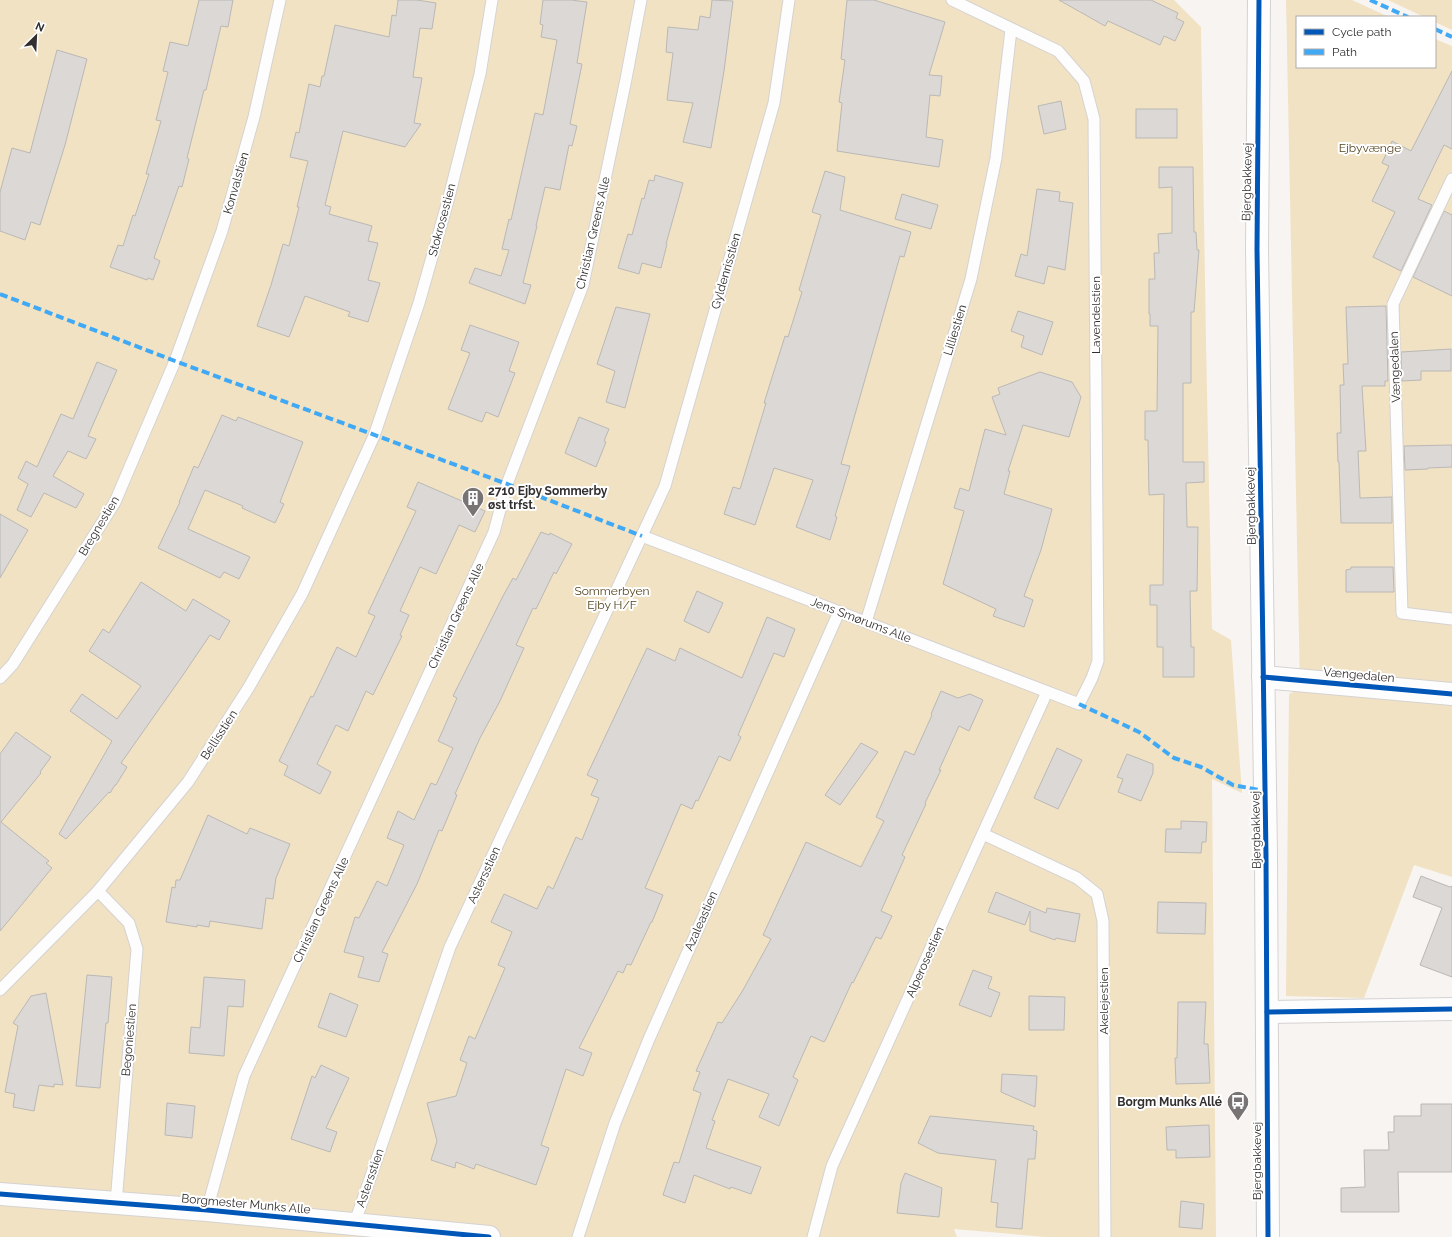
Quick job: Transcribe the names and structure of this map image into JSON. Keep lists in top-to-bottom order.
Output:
{
  "streets": {
    "street": ["Bjergbakkevej", "Vængedalen", "Borgmester Munks Alle"],
    "lane": [
      "Konvalstien",
      "Stokrosestien",
      "Christian Greens Alle",
      "Gyldenrisstien",
      "Lavendelstien",
      "Lilliestien",
      "Bregnestien",
      "Jens Smørums Alle",
      "Bellisstien",
      "Astersstien",
      "Azaleastien",
      "Alperosestien",
      "Akelejestien",
      "Begoniestien"
    ]
  },
  "crossings": [
    ["Bjergbakkevej", "Vængedalen"],
    ["Konvalstien", "Bregnestien"],
    ["Stokrosestien", "Bellisstien"],
    ["Christian Greens Alle", "Borgmester Munks Alle"],
    ["Gyldenrisstien", "Jens Smørums Alle"],
    ["Gyldenrisstien", "Astersstien"],
    ["Lavendelstien", "Lilliestien"],
    ["Lavendelstien", "Jens Smørums Alle"],
    ["Lilliestien", "Jens Smørums Alle"],
    ["Jens Smørums Alle", "Astersstien"],
    ["Jens Smørums Alle", "Azaleastien"],
    ["Jens Smørums Alle", "Alperosestien"],
    ["Bellisstien", "Begoniestien"],
    ["Astersstien", "Borgmester Munks Alle"],
    ["Alperosestien", "Akelejestien"],
    ["Begoniestien", "Borgmester Munks Alle"]
  ],
  "parks": ["Ejbyvænge", "Sommerbyen Ejby H/F"],
  "places": {
    "building": ["2710 Ejby Sommerby øst trfst."],
    "bus stop": ["Borgm Munks Allé"]
  },
  "legend": ["Cycle path", "Path"],
  "north": "top right"
}
